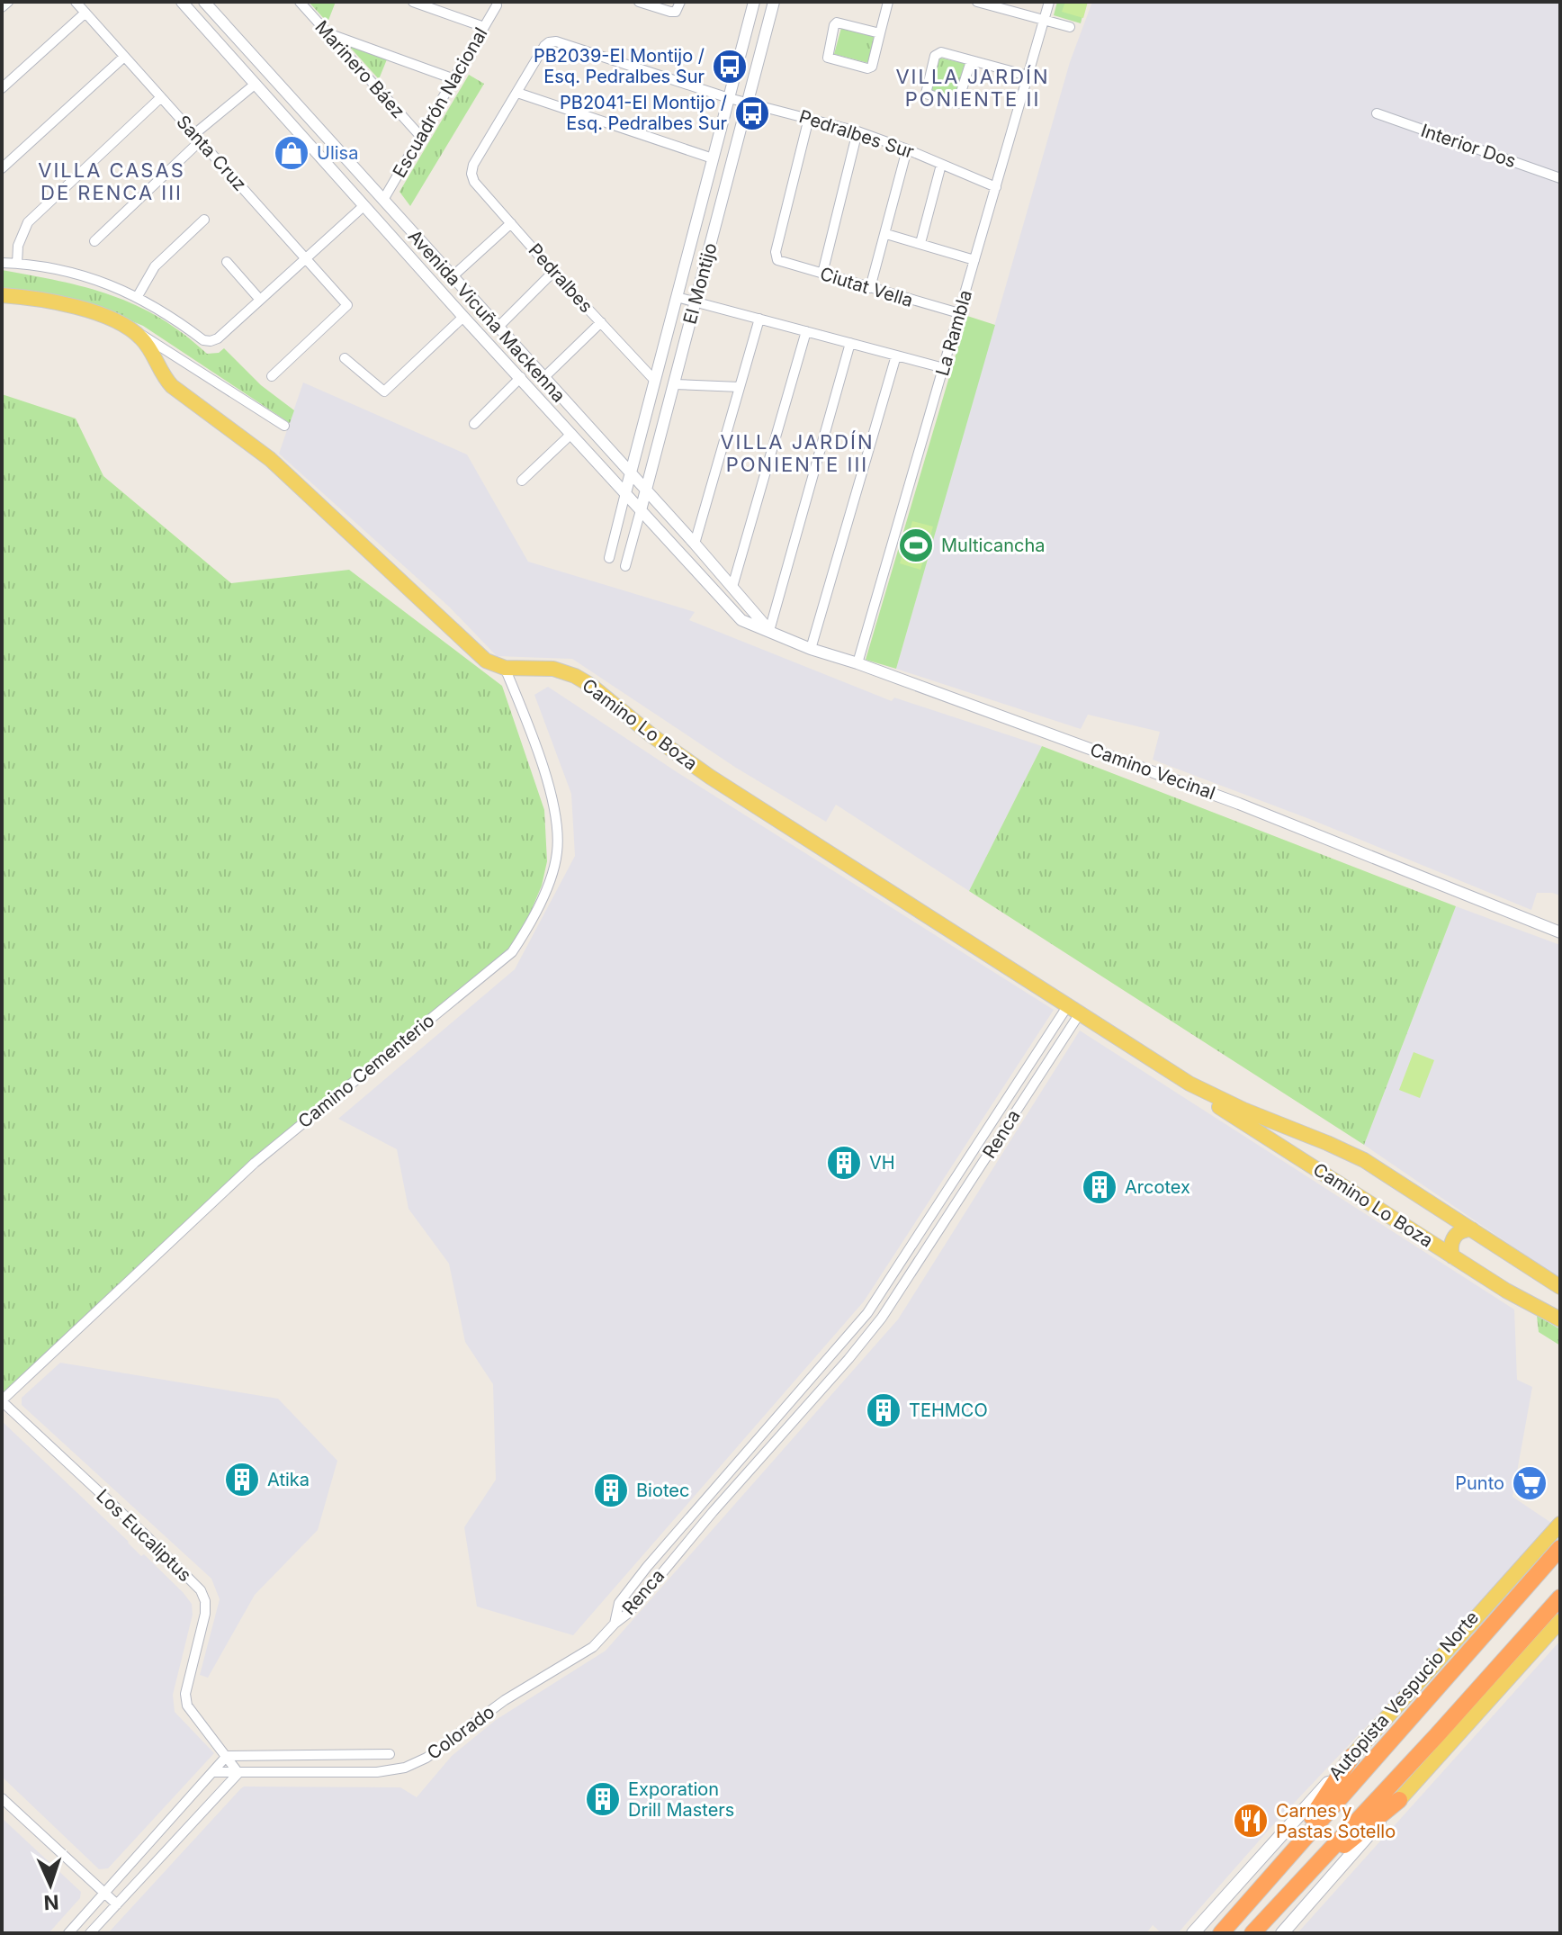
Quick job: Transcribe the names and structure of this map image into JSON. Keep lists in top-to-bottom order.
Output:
{
  "streets": {
    "highway": ["Autopista Vespucio Norte"],
    "main road": ["Camino Lo Boza"],
    "street": [
      "Marinero Báez",
      "Escuadrón Nacional",
      "Pedralbes Sur",
      "Interior Dos",
      "Santa Cruz",
      "Pedralbes",
      "El Montijo",
      "Ciutat Vella",
      "Avenida Vicuña Mackenna",
      "La Rambla",
      "Camino Vecinal",
      "Camino Cementerio",
      "Renca",
      "Los Eucaliptus",
      "Colorado"
    ]
  },
  "crossings": [
    ["Marinero Báez", "Escuadrón Nacional"],
    ["Escuadrón Nacional", "Avenida Vicuña Mackenna"],
    ["Pedralbes Sur", "Pedralbes"],
    ["Pedralbes Sur", "El Montijo"],
    ["Pedralbes Sur", "Ciutat Vella"],
    ["Pedralbes Sur", "La Rambla"],
    ["Pedralbes", "El Montijo"],
    ["El Montijo", "Avenida Vicuña Mackenna"],
    ["Ciutat Vella", "La Rambla"],
    ["Avenida Vicuña Mackenna", "Camino Vecinal"],
    ["La Rambla", "Camino Vecinal"],
    ["Camino Lo Boza", "Camino Cementerio"],
    ["Camino Lo Boza", "Renca"],
    ["Camino Cementerio", "Los Eucaliptus"],
    ["Renca", "Colorado"],
    ["Los Eucaliptus", "Colorado"]
  ],
  "districts": ["VILLA JARDÍN PONIENTE II", "VILLA CASAS DE RENCA III", "VILLA JARDÍN PONIENTE III"],
  "places": {
    "bus stop": ["PB2039-El Montijo / Esq. Pedralbes Sur", "PB2041-El Montijo / Esq. Pedralbes Sur"],
    "shop": ["Ulisa"],
    "sports": ["Multicancha"],
    "building": [
      "VH",
      "Arcotex",
      "TEHMCO",
      "Atika",
      "Biotec",
      "Exporation Drill Masters"
    ],
    "supermarket": ["Punto"],
    "restaurant": ["Carnes y Pastas Sotello"]
  },
  "north": "bottom"
}
